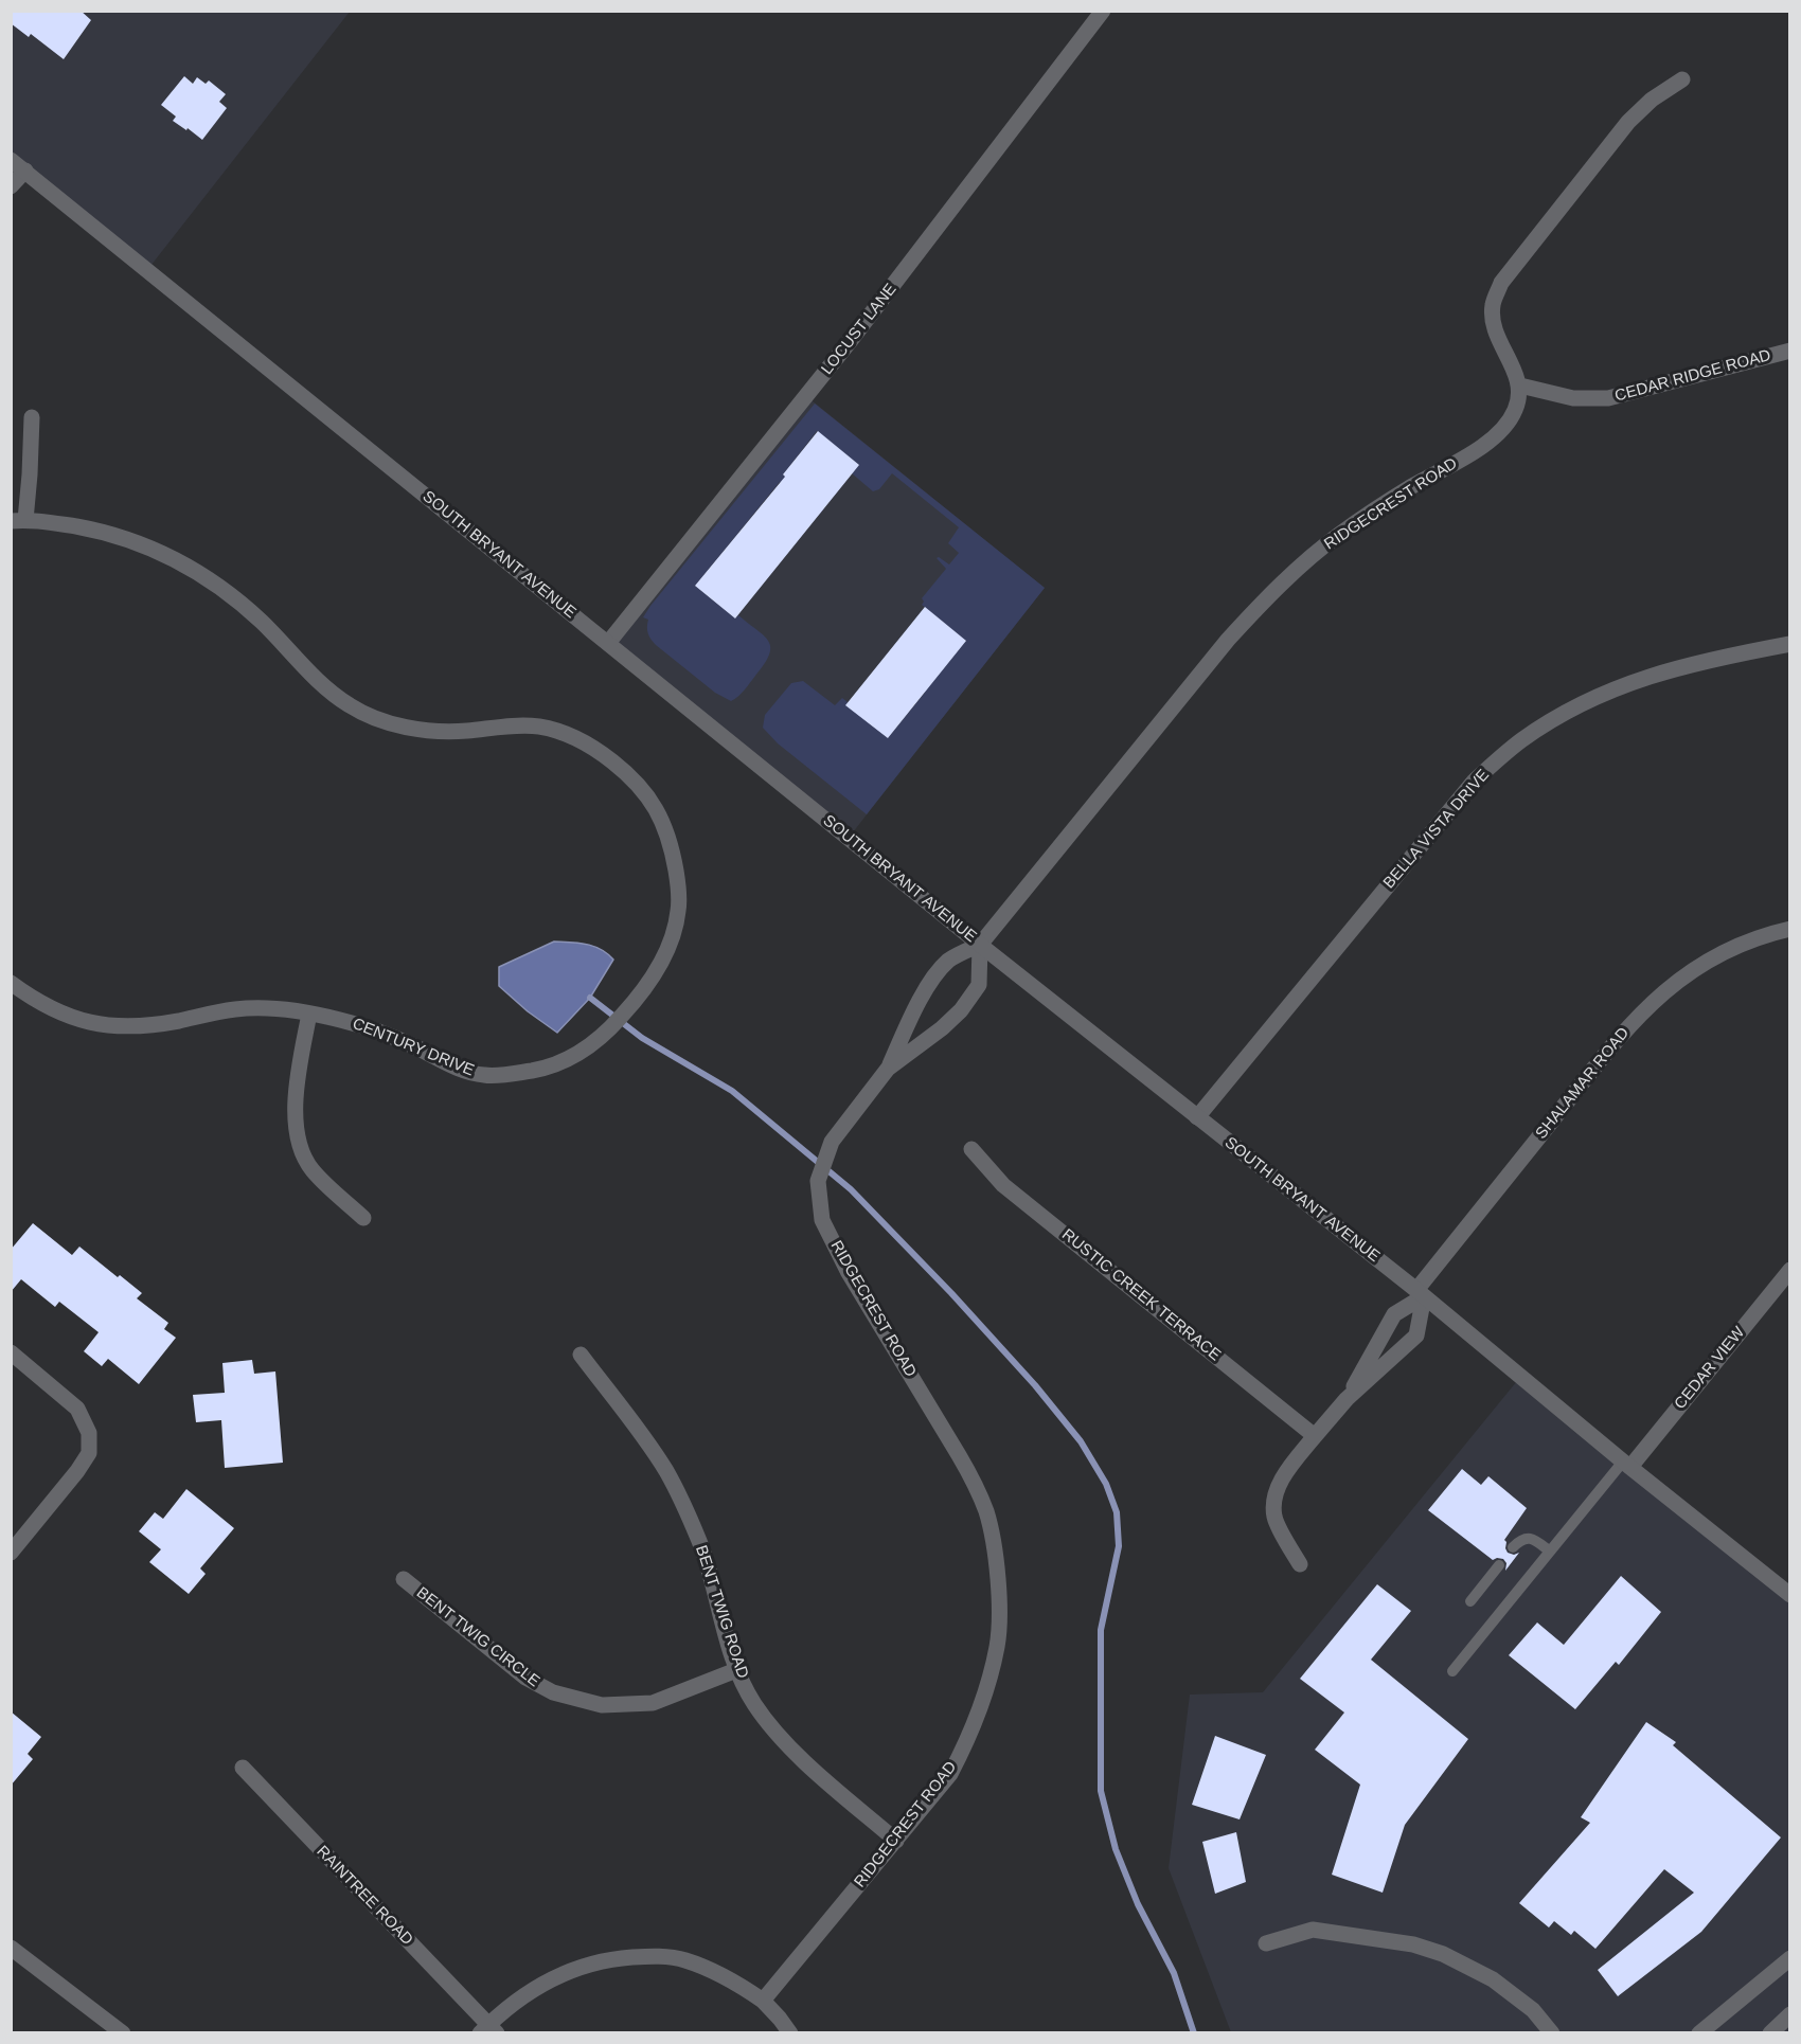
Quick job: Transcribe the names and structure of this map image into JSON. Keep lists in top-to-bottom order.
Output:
{
  "streets": {
    "street": [
      "LOCUST LANE",
      "CEDAR RIDGE ROAD",
      "RIDGECREST ROAD",
      "SOUTH BRYANT AVENUE",
      "BELLA VISTA DRIVE",
      "CENTURY DRIVE",
      "SHALAMAR ROAD",
      "RUSTIC CREEK TERRACE",
      "CEDAR VIEW",
      "BENT TWIG ROAD",
      "BENT TWIG CIRCLE",
      "RAINTREE ROAD"
    ]
  },
  "crossings": [
    ["LOCUST LANE", "SOUTH BRYANT AVENUE"],
    ["CEDAR RIDGE ROAD", "RIDGECREST ROAD"],
    ["RIDGECREST ROAD", "SOUTH BRYANT AVENUE"],
    ["RIDGECREST ROAD", "BENT TWIG ROAD"],
    ["SOUTH BRYANT AVENUE", "BELLA VISTA DRIVE"],
    ["SOUTH BRYANT AVENUE", "SHALAMAR ROAD"],
    ["SOUTH BRYANT AVENUE", "CEDAR VIEW"],
    ["BENT TWIG ROAD", "BENT TWIG CIRCLE"]
  ]
}
